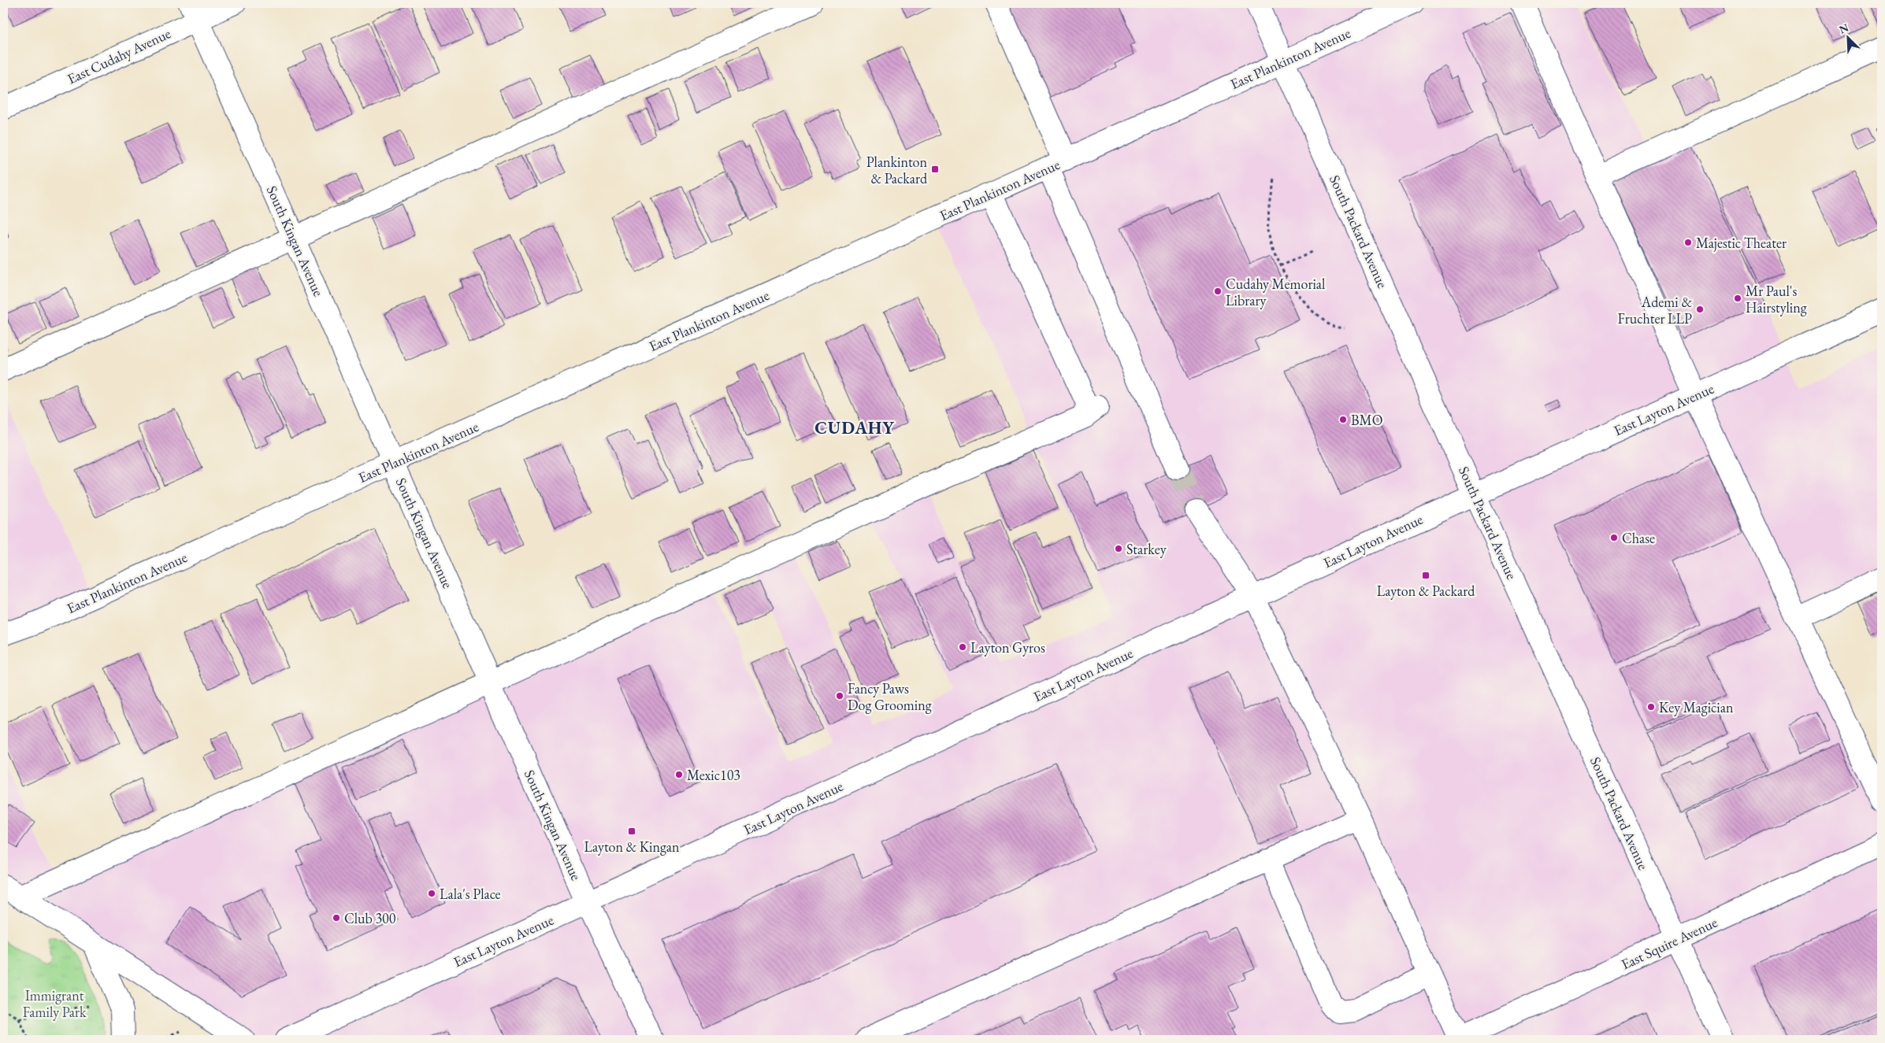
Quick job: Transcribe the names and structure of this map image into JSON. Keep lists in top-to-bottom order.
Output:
{
  "streets": {
    "street": [
      "East Cudahy Avenue",
      "East Plankinton Avenue",
      "South Packard Avenue",
      "South Kingan Avenue",
      "East Layton Avenue",
      "East Squire Avenue"
    ]
  },
  "crossings": [
    ["East Cudahy Avenue", "South Kingan Avenue"],
    ["East Plankinton Avenue", "South Packard Avenue"],
    ["East Plankinton Avenue", "South Kingan Avenue"],
    ["South Packard Avenue", "East Layton Avenue"],
    ["South Packard Avenue", "East Squire Avenue"],
    ["South Kingan Avenue", "East Layton Avenue"]
  ],
  "districts": ["CUDAHY"],
  "parks": ["Immigrant Family Park"],
  "places": {
    "transit": ["Plankinton & Packard", "Layton & Packard", "Layton & Kingan"],
    "other": [
      "Majestic Theater",
      "Cudahy Memorial Library",
      "Mr Paul's Hairstyling",
      "Ademi & Fruchter LLP",
      "BMO",
      "Chase",
      "Starkey",
      "Layton Gyros",
      "Fancy Paws Dog Grooming",
      "Key Magician",
      "Mexic103",
      "Lala's Place",
      "Club 300"
    ]
  },
  "north": "top left"
}
